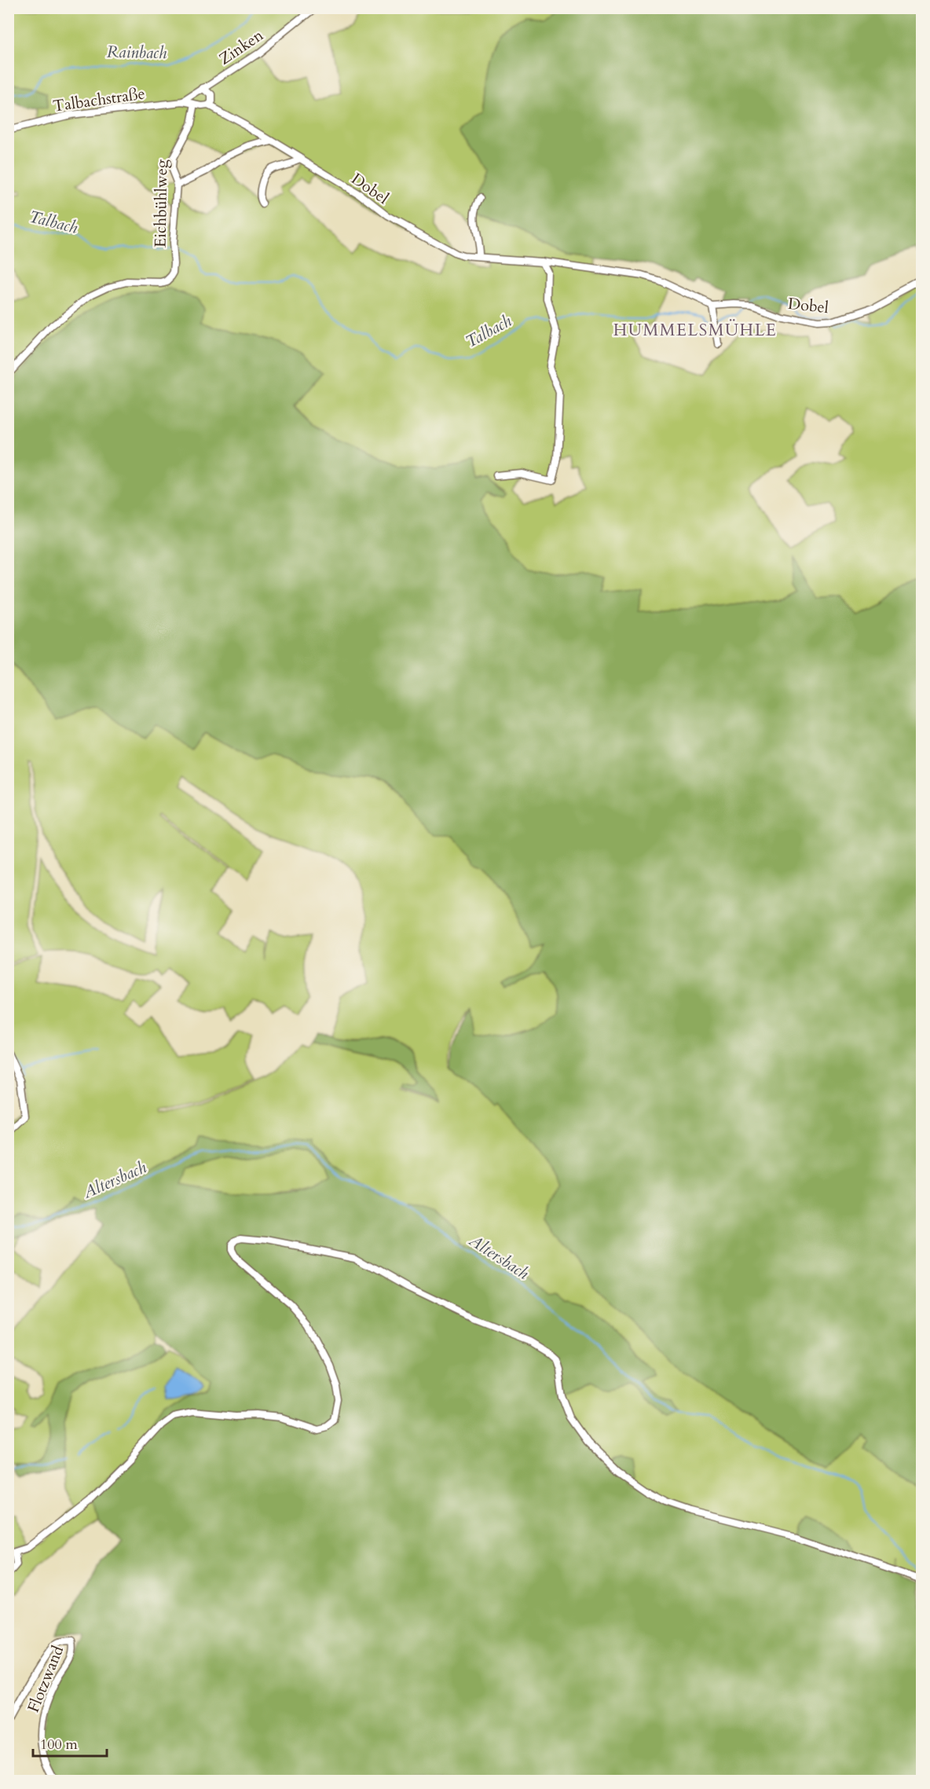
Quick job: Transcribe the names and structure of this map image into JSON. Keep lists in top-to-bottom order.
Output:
{
  "streets": {
    "street": [
      "Zinken",
      "Talbachstraße",
      "Dobel",
      "Eichbühlweg",
      "Flotzwand"
    ]
  },
  "crossings": [
    ["Zinken", "Talbachstraße"],
    ["Talbachstraße", "Dobel"],
    ["Talbachstraße", "Eichbühlweg"],
    ["Dobel", "Eichbühlweg"]
  ],
  "districts": ["HUMMELSMÜHLE"],
  "water": ["Rainbach", "Talbach", "Altersbach"],
  "scale_bar": "100 m"
}
